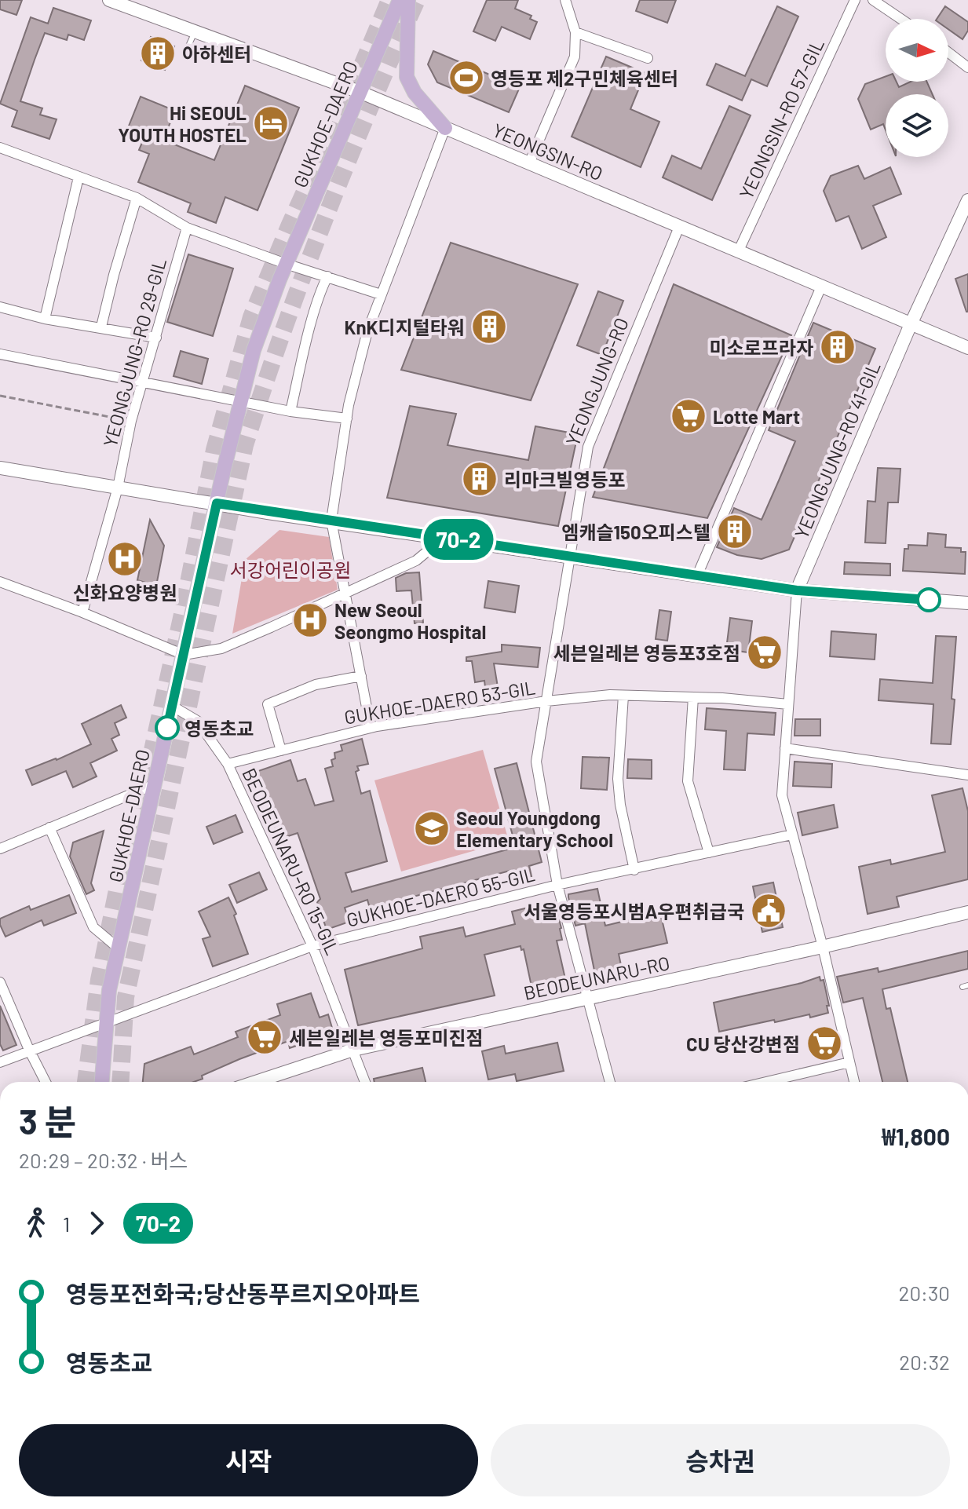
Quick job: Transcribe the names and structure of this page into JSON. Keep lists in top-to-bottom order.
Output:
{
  "streets": {
    "main road": [
      "GUKHOE-DAERO",
      "YEONGSIN-RO",
      "YEONGJUNG-RO 41-GIL",
      "BEODEUNARU-RO"
    ],
    "street": [
      "YEONGSIN-RO 57-GIL",
      "YEONGJUNG-RO 29-GIL",
      "YEONGJUNG-RO",
      "GUKHOE-DAERO 53-GIL",
      "BEODEUNARU-RO 15-GIL",
      "GUKHOE-DAERO 55-GIL"
    ]
  },
  "crossings": [
    ["YEONGSIN-RO 57-GIL", "YEONGSIN-RO"],
    ["GUKHOE-DAERO", "YEONGSIN-RO"],
    ["GUKHOE-DAERO", "BEODEUNARU-RO 15-GIL"],
    ["GUKHOE-DAERO", "GUKHOE-DAERO 55-GIL"],
    ["YEONGSIN-RO", "YEONGJUNG-RO"],
    ["YEONGSIN-RO", "YEONGJUNG-RO 41-GIL"],
    ["YEONGJUNG-RO", "GUKHOE-DAERO 53-GIL"],
    ["YEONGJUNG-RO", "GUKHOE-DAERO 55-GIL"],
    ["YEONGJUNG-RO", "BEODEUNARU-RO"],
    ["GUKHOE-DAERO 53-GIL", "BEODEUNARU-RO 15-GIL"],
    ["BEODEUNARU-RO 15-GIL", "GUKHOE-DAERO 55-GIL"],
    ["BEODEUNARU-RO 15-GIL", "BEODEUNARU-RO"]
  ],
  "parks": ["서강어린이공원"],
  "places": {
    "building": [
      "아하센터",
      "KnK디지털타워",
      "미소로프라자",
      "리마크빌영등포",
      "엠캐슬150오피스텔"
    ],
    "sports": ["영등포 제2구민체육센터"],
    "hotel": ["Hi SEOUL YOUTH HOSTEL"],
    "supermarket": [
      "Lotte Mart",
      "세븐일레븐 영등포3호점",
      "세븐일레븐 영등포미진점",
      "CU 당산강변점"
    ],
    "hospital": ["신화요양병원", "New Seoul Seongmo Hospital"],
    "other": ["영동초교"],
    "school or university": ["Seoul Youngdong Elementary School"],
    "public building": ["서울영등포시범A우편취급국"]
  },
  "lines": ["bus line 70-2"],
  "north": "right",
  "page": {
    "on_map": "70-2",
    "heading": ["3 분", "20:29 – 20:32 · 버스", "₩1,800"],
    "legs": ["1", "70-2"],
    "list": [
      {
        "name": "영등포전화국;당산동푸르지오아파트",
        "value": "20:30"
      },
      {
        "name": "영동초교",
        "value": "20:32"
      }
    ],
    "buttons": ["시작", "승차권"]
  }
}
